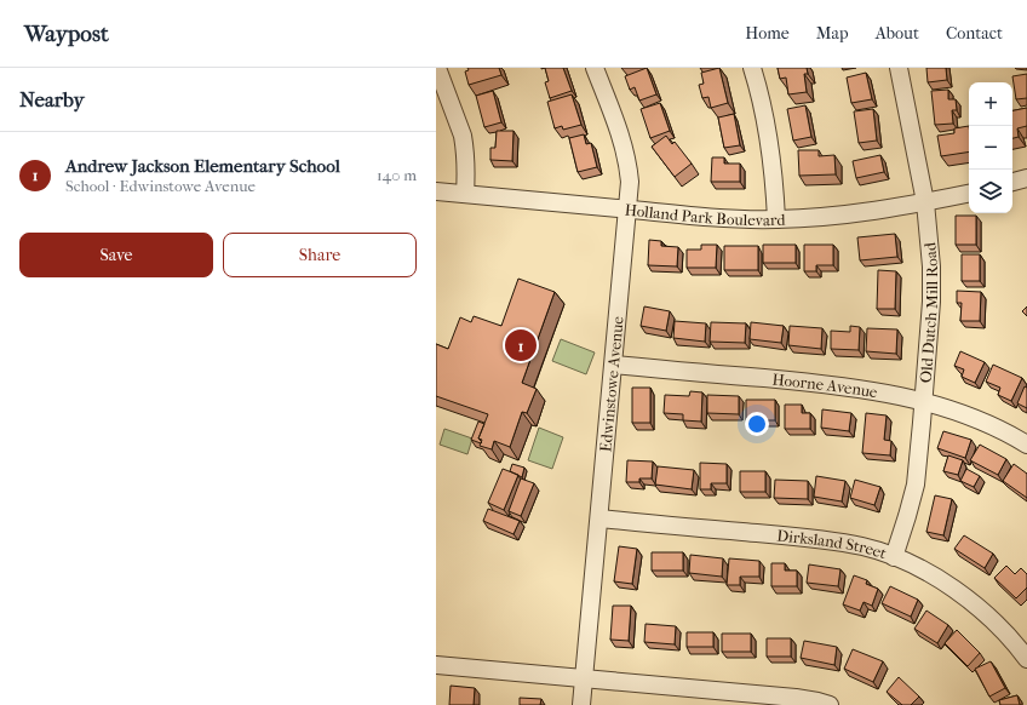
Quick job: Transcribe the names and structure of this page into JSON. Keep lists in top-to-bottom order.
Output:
{
  "streets": {
    "street": [
      "Holland Park Boulevard",
      "Old Dutch Mill Road",
      "Edwinstowe Avenue",
      "Hoorne Avenue",
      "Dirksland Street"
    ]
  },
  "crossings": [
    ["Holland Park Boulevard", "Old Dutch Mill Road"],
    ["Holland Park Boulevard", "Edwinstowe Avenue"],
    ["Old Dutch Mill Road", "Hoorne Avenue"],
    ["Old Dutch Mill Road", "Dirksland Street"],
    ["Edwinstowe Avenue", "Hoorne Avenue"],
    ["Edwinstowe Avenue", "Dirksland Street"]
  ],
  "page": {
    "header": "Waypost",
    "nav": [
      "Home",
      "Map",
      "About",
      "Contact"
    ],
    "heading": "Nearby",
    "map_buttons": ["+", "−"],
    "list": [
      {
        "mark": "1",
        "name": "Andrew Jackson Elementary School",
        "note": "School · Edwinstowe Avenue",
        "value": "140 m"
      }
    ],
    "buttons": ["Save", "Share"],
    "pins": "1"
  }
}
